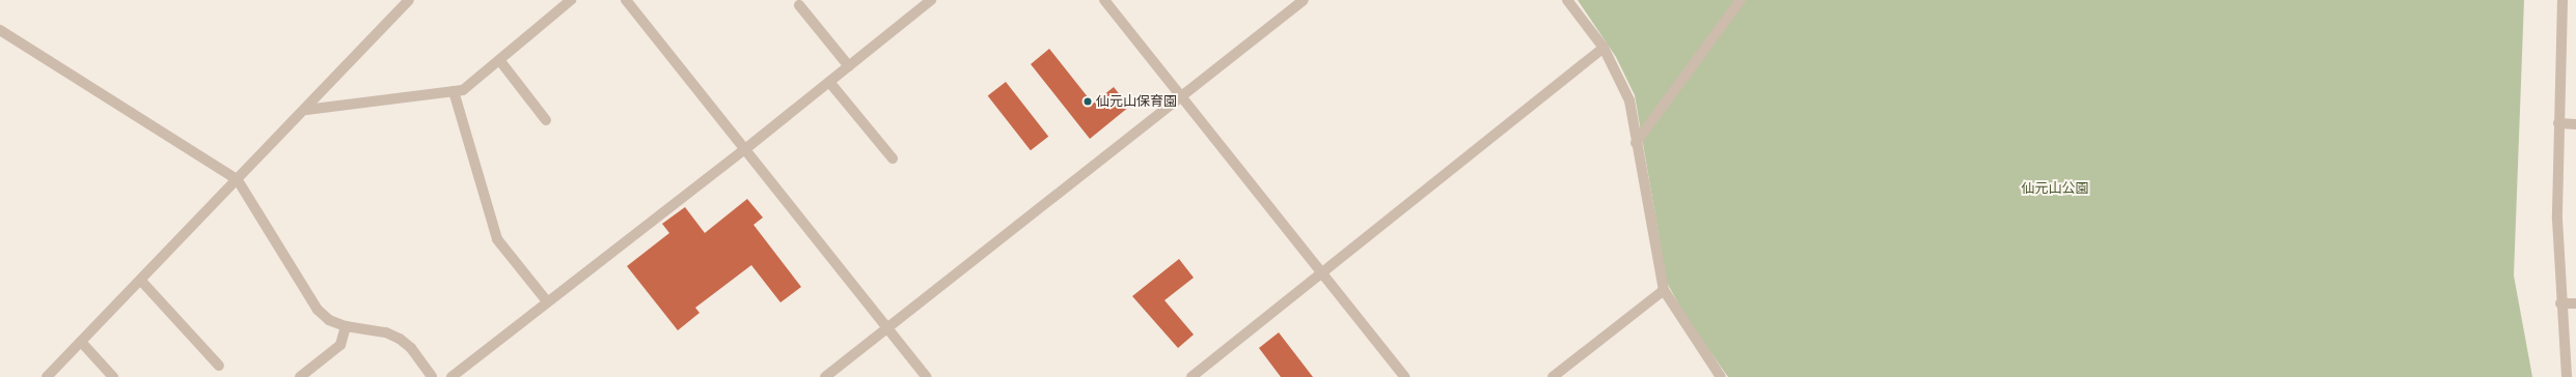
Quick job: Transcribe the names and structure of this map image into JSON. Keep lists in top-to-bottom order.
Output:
{
  "parks": ["仙元山公園"],
  "places": ["仙元山保育園"]
}
